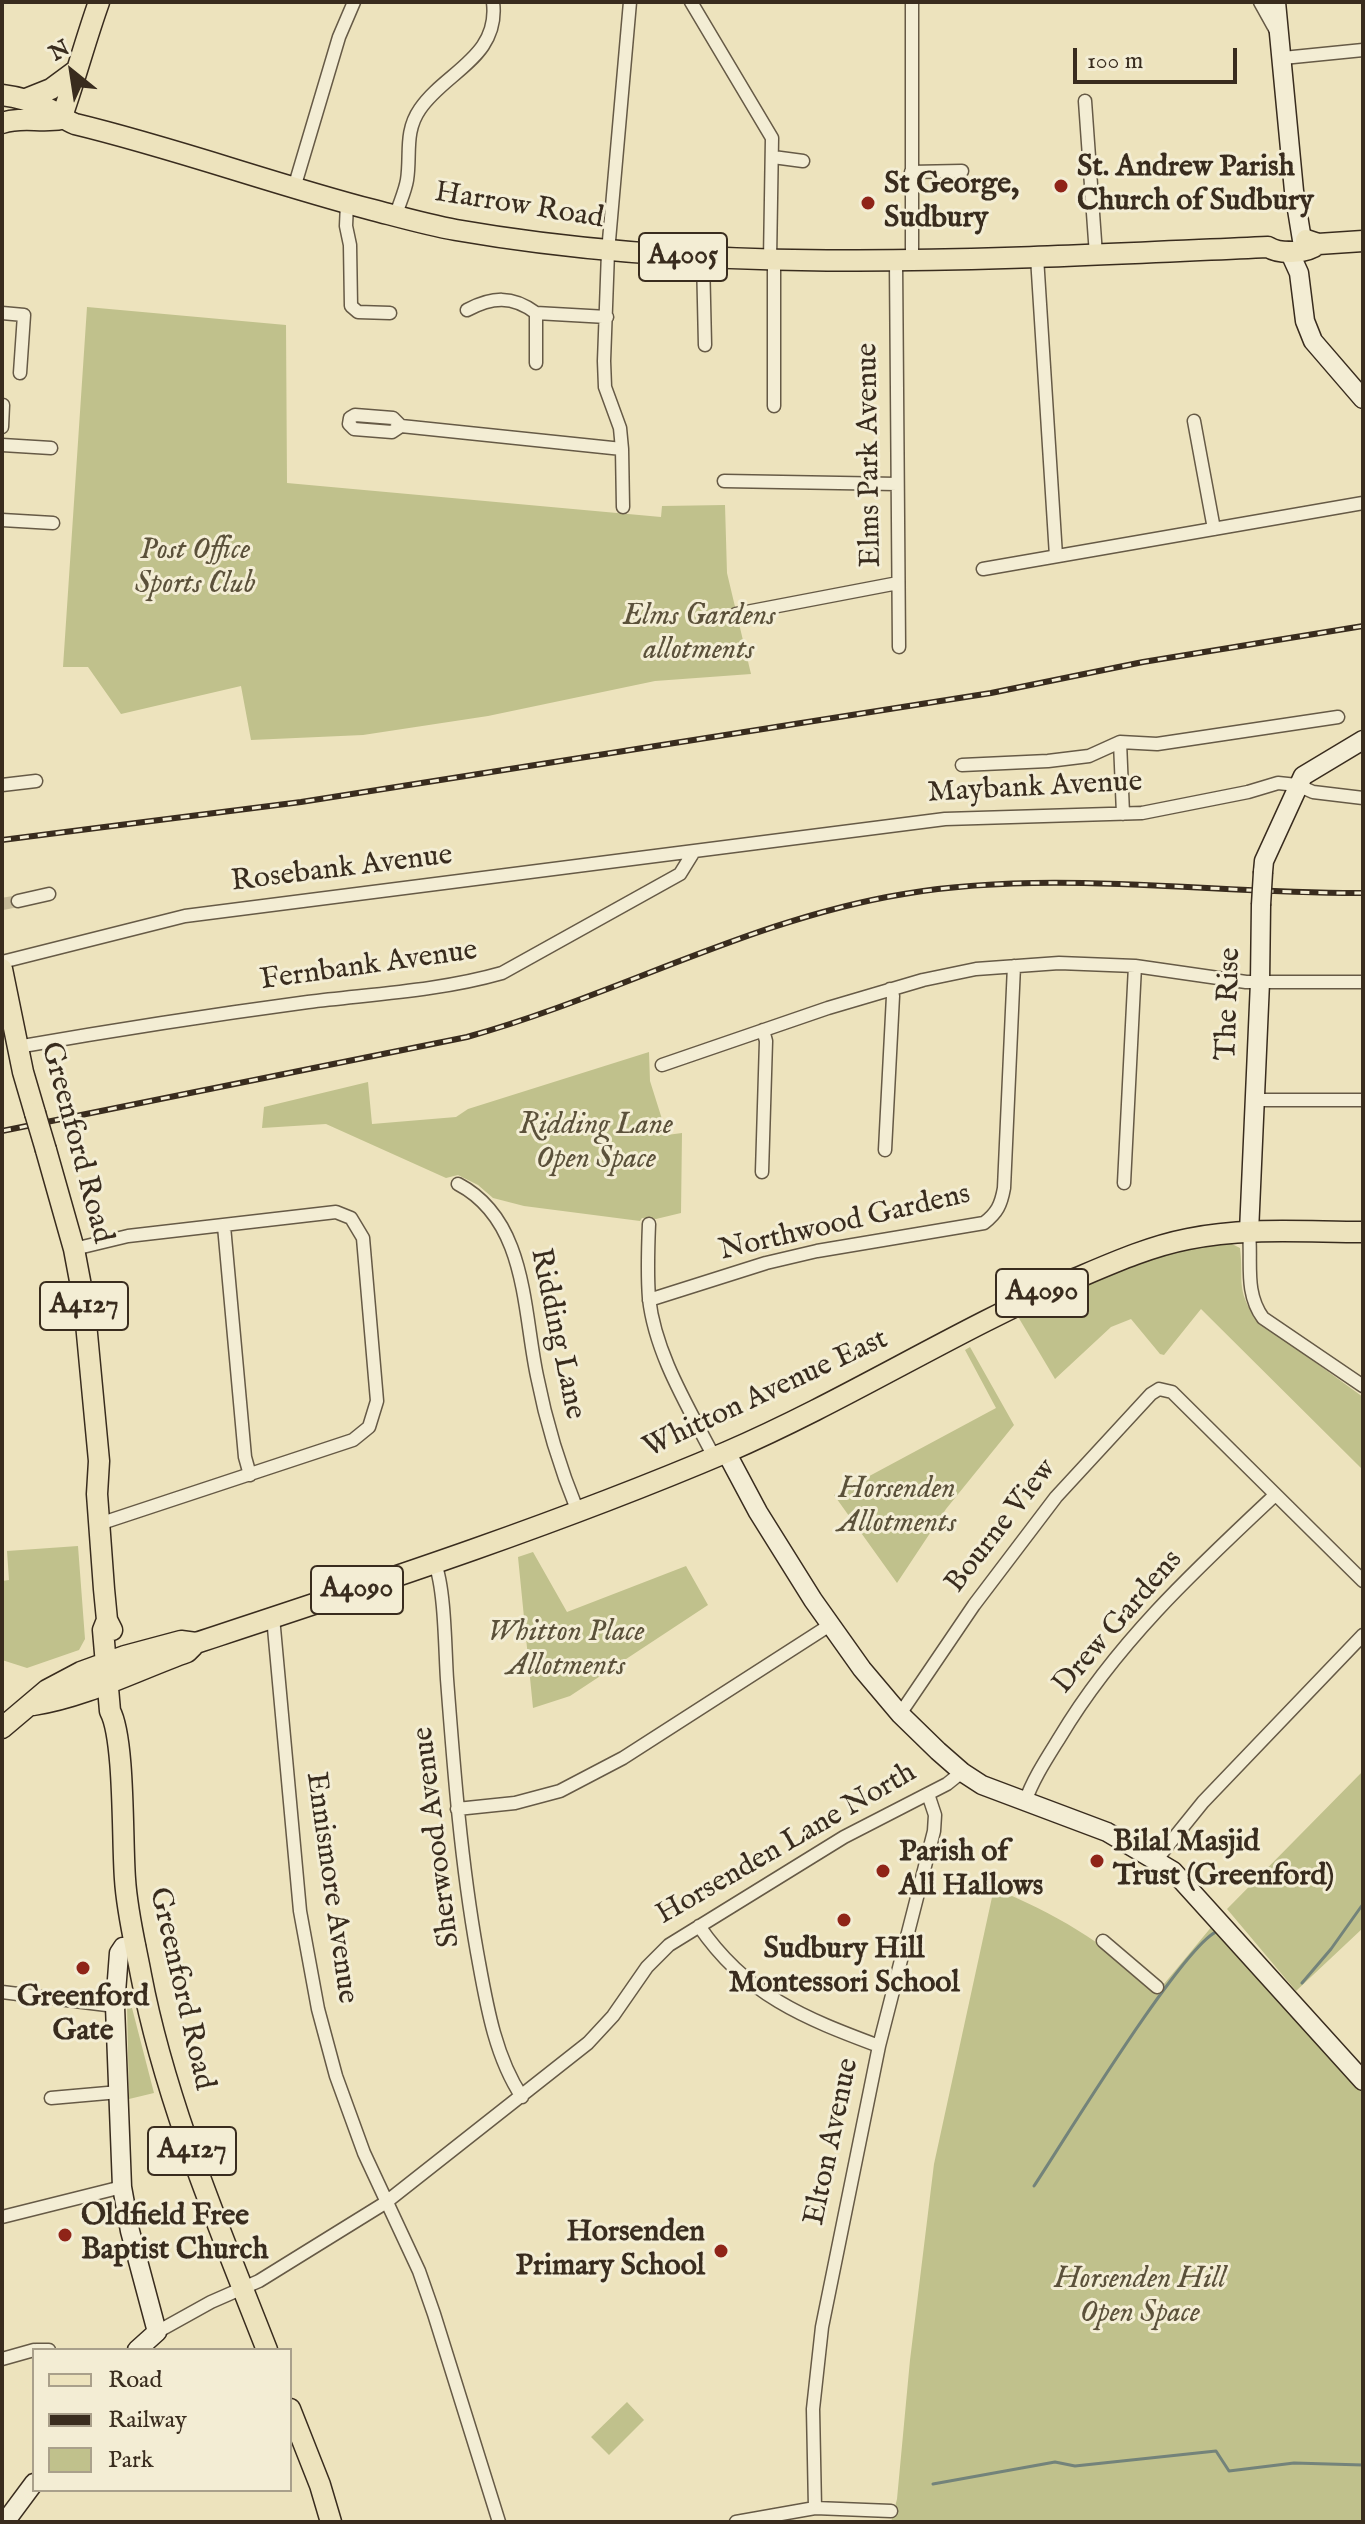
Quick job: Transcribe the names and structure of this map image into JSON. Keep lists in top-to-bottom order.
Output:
{
  "streets": {
    "main road": [
      "Harrow Road",
      "A4005",
      "Greenford Road",
      "A4090",
      "A4127",
      "Whitton Avenue East"
    ],
    "street": [
      "Elms Park Avenue",
      "Maybank Avenue",
      "Rosebank Avenue",
      "Fernbank Avenue",
      "The Rise",
      "Northwood Gardens",
      "Ridding Lane",
      "Bourne View",
      "Drew Gardens",
      "Sherwood Avenue",
      "Horsenden Lane North",
      "Ennismore Avenue",
      "Elton Avenue"
    ]
  },
  "crossings": [
    ["Harrow Road", "A4005"],
    ["Harrow Road", "Elms Park Avenue"],
    ["Maybank Avenue", "Rosebank Avenue"],
    ["Maybank Avenue", "Fernbank Avenue"],
    ["Maybank Avenue", "The Rise"],
    ["Rosebank Avenue", "Fernbank Avenue"],
    ["Fernbank Avenue", "Greenford Road"],
    ["The Rise", "Whitton Avenue East"],
    ["Greenford Road", "A4090"],
    ["Greenford Road", "Whitton Avenue East"],
    ["Greenford Road", "Horsenden Lane North"],
    ["A4090", "Whitton Avenue East"],
    ["Ridding Lane", "Whitton Avenue East"],
    ["Whitton Avenue East", "Sherwood Avenue"],
    ["Whitton Avenue East", "Ennismore Avenue"],
    ["Bourne View", "Drew Gardens"],
    ["Drew Gardens", "Horsenden Lane North"],
    ["Sherwood Avenue", "Horsenden Lane North"],
    ["Horsenden Lane North", "Ennismore Avenue"],
    ["Horsenden Lane North", "Elton Avenue"]
  ],
  "parks": [
    "Post Office Sports Club",
    "Elms Gardens allotments",
    "Ridding Lane Open Space",
    "Horsenden Allotments",
    "Whitton Place Allotments",
    "Horsenden Hill Open Space"
  ],
  "places": [
    "St. Andrew Parish Church of Sudbury",
    "St George, Sudbury",
    "Bilal Masjid Trust (Greenford)",
    "Parish of All Hallows",
    "Sudbury Hill Montessori School",
    "Greenford Gate",
    "Oldfield Free Baptist Church",
    "Horsenden Primary School"
  ],
  "legend": ["Road", "Railway", "Park"],
  "scale_bar": "100 m",
  "north": "top left"
}
